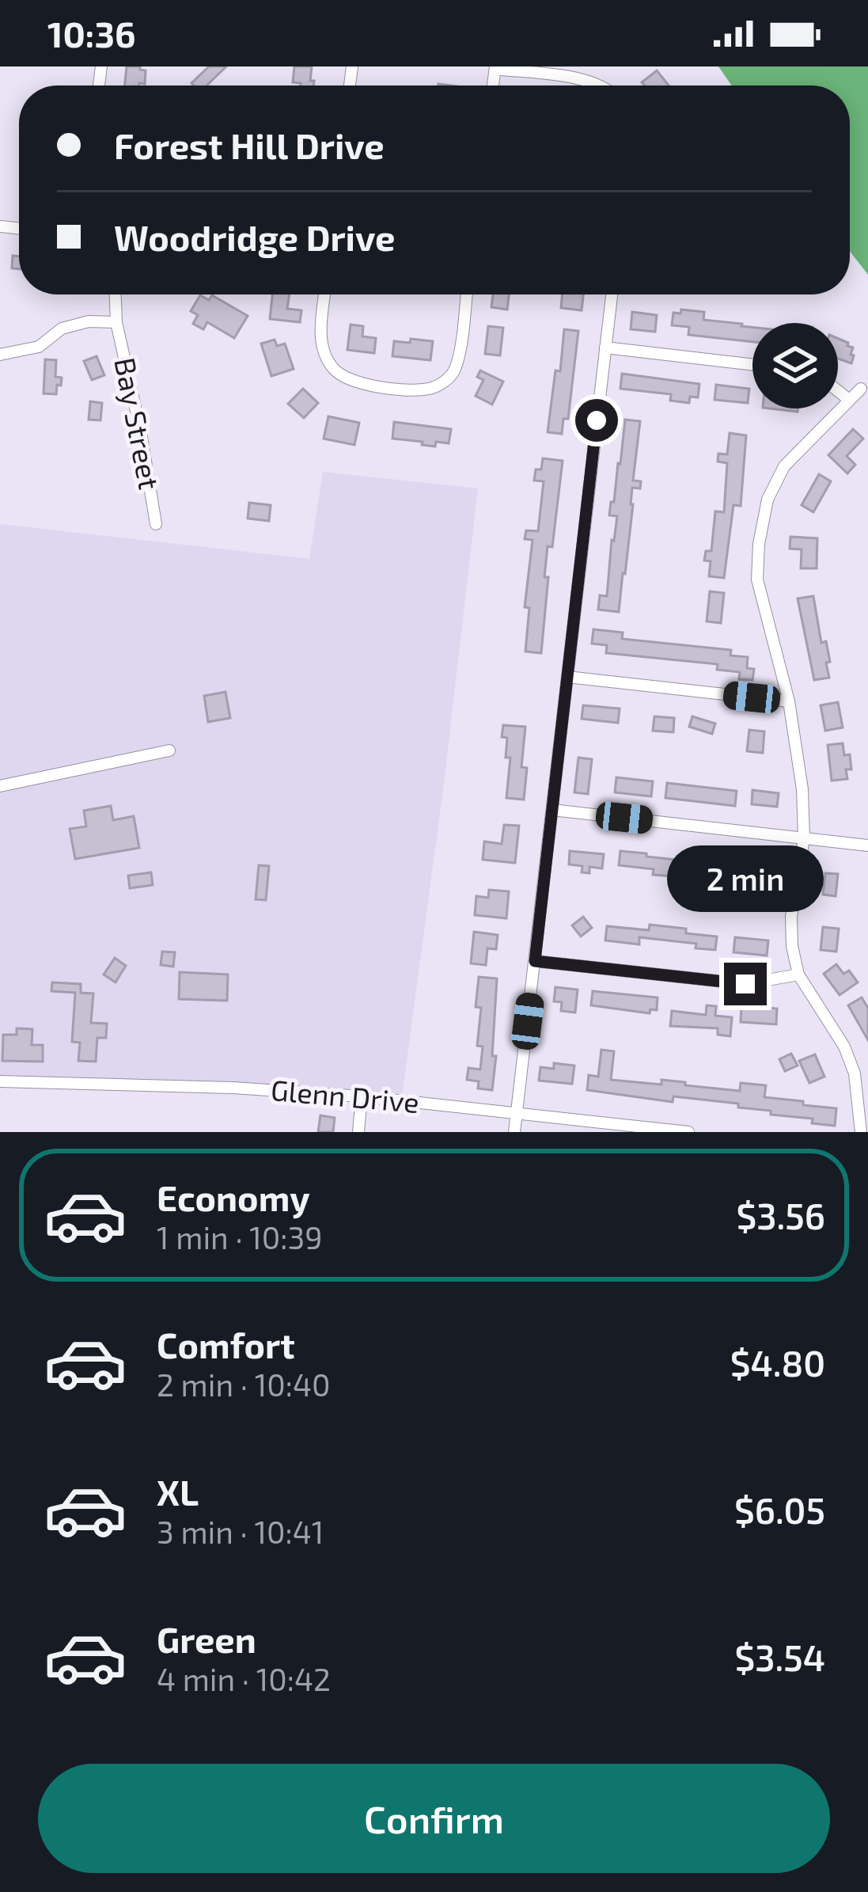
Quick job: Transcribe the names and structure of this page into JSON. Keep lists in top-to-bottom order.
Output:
{
  "streets": {
    "street": ["Bay Street", "Glenn Drive"]
  },
  "page": {
    "status": "10:36",
    "banner": ["Forest Hill Drive", "Woodridge Drive"],
    "bubble": "2 min",
    "list": [
      {
        "name": "Economy",
        "note": "1 min · 10:39",
        "value": "$3.56"
      },
      {
        "name": "Comfort",
        "note": "2 min · 10:40",
        "value": "$4.80"
      },
      {
        "name": "XL",
        "note": "3 min · 10:41",
        "value": "$6.05"
      },
      {
        "name": "Green",
        "note": "4 min · 10:42",
        "value": "$3.54"
      }
    ],
    "buttons": "Confirm"
  }
}
